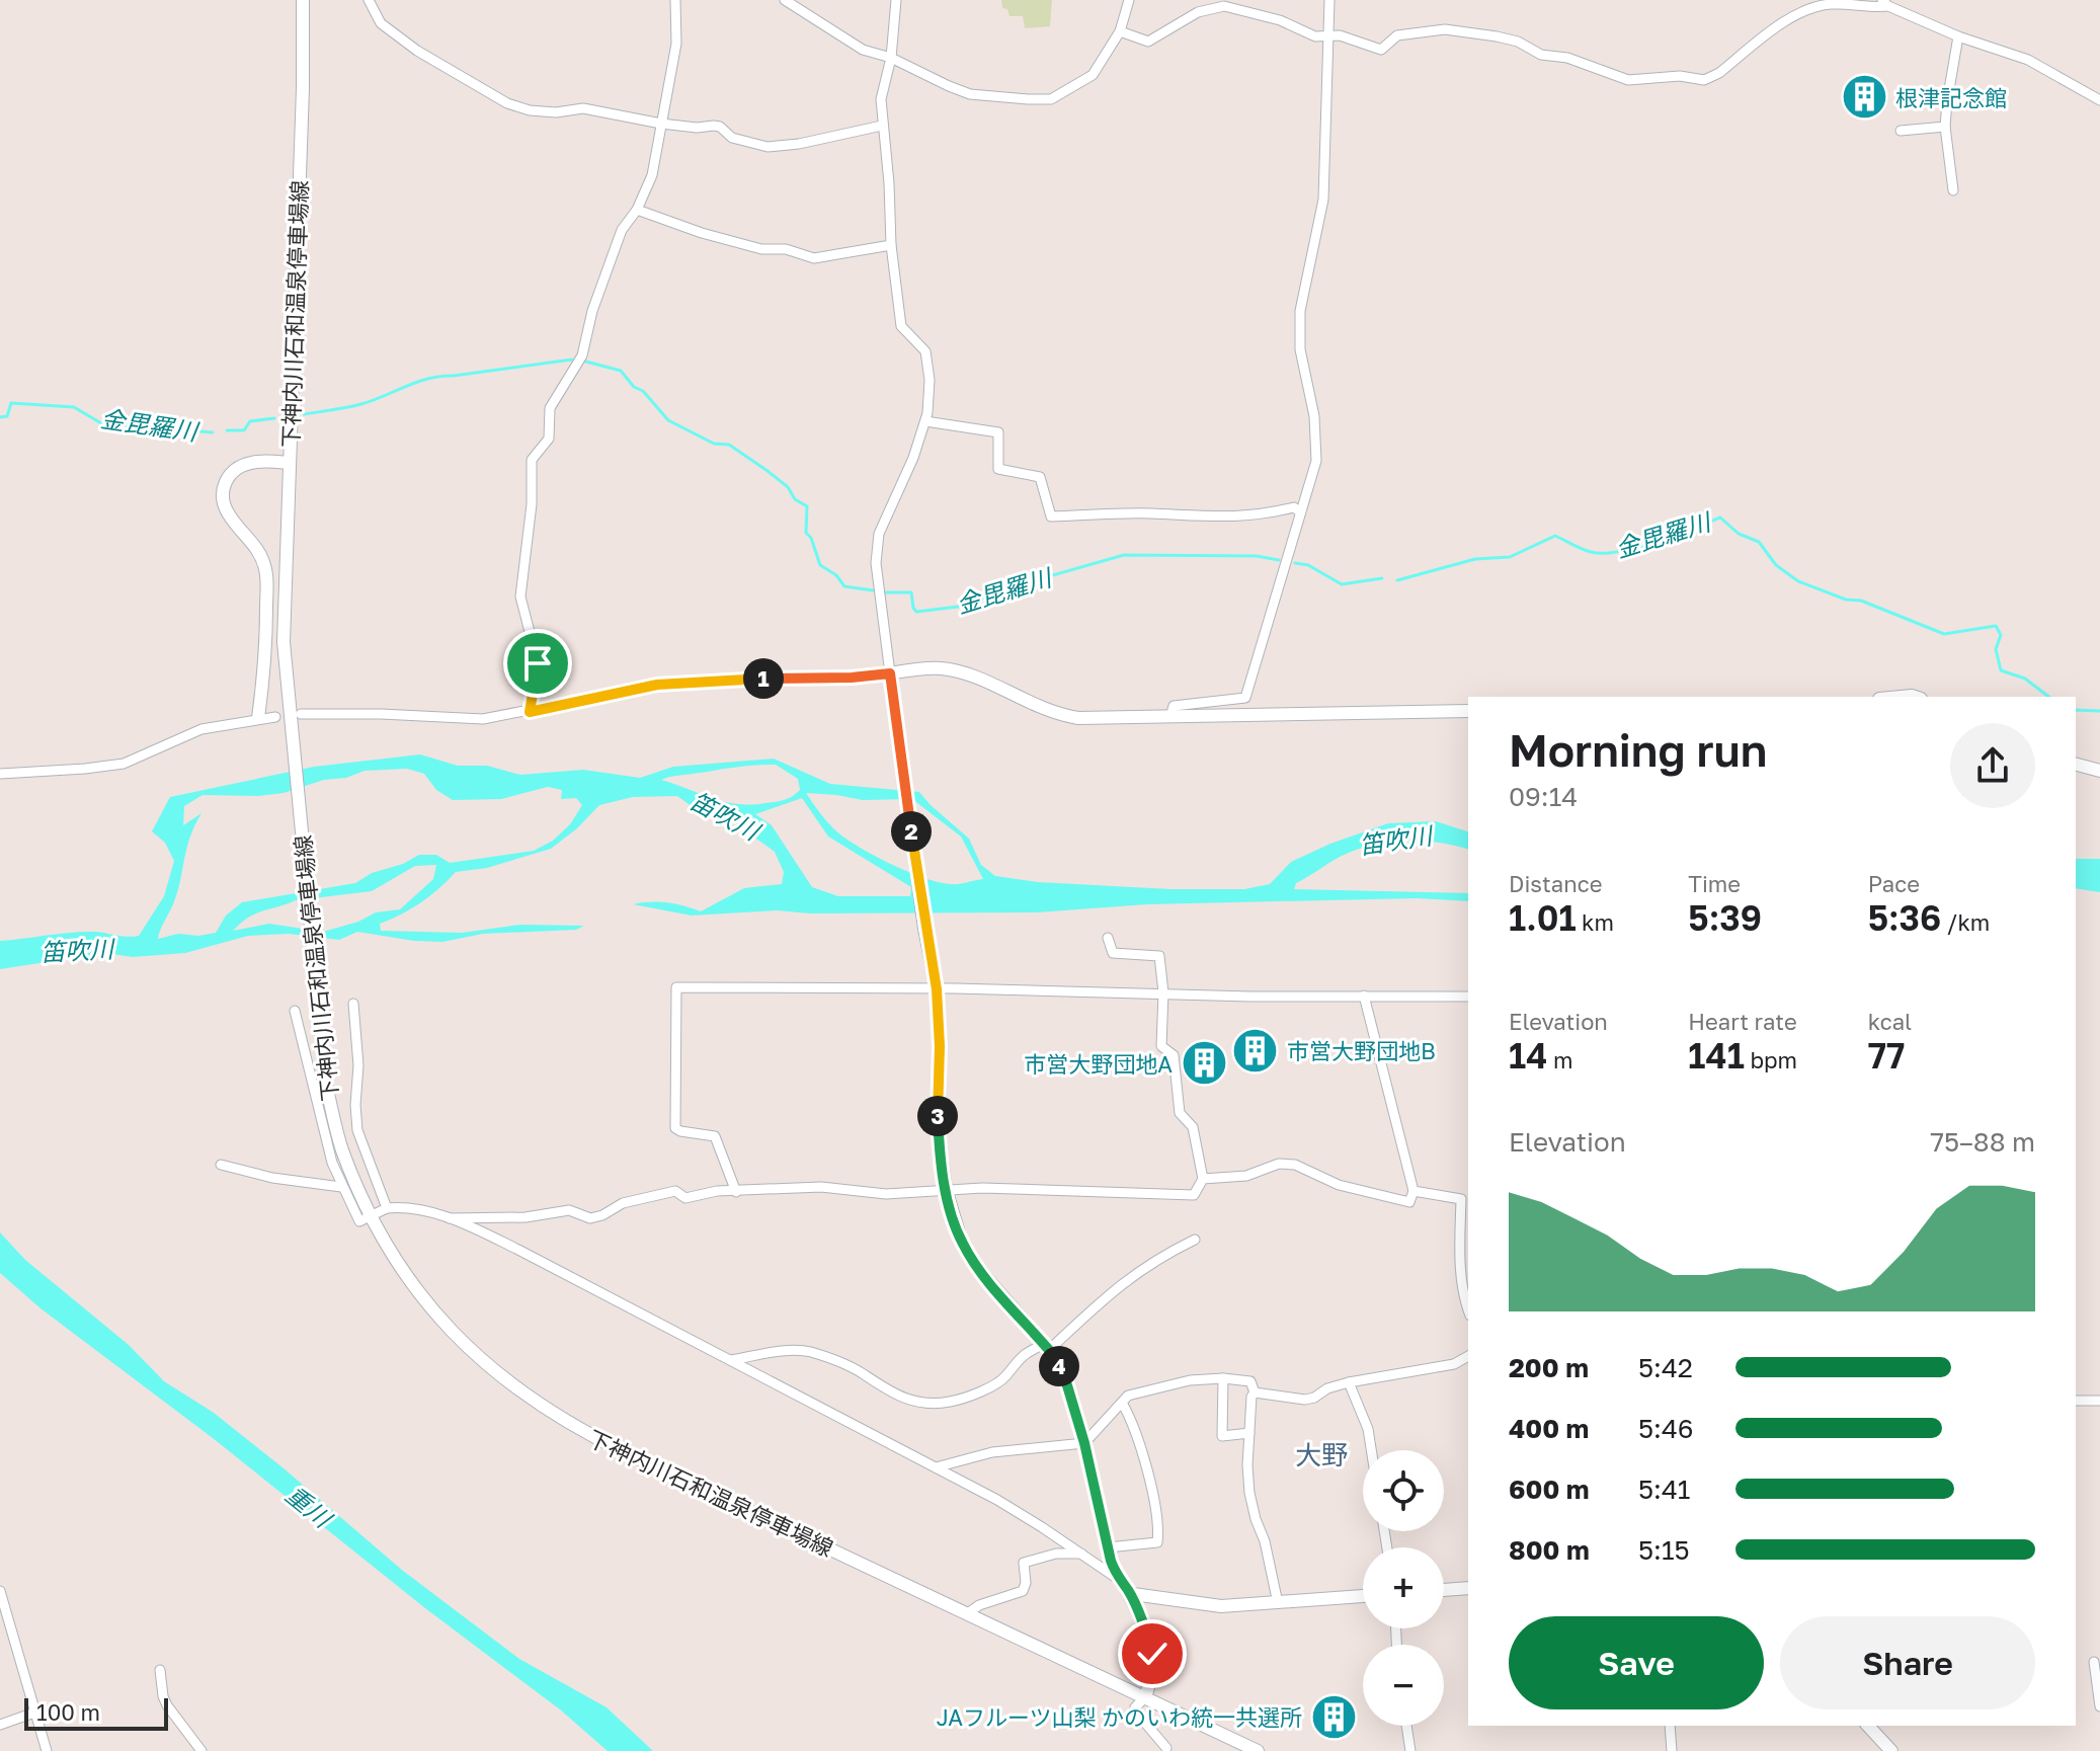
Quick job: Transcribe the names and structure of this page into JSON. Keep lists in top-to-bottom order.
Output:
{
  "streets": {
    "main road": ["下神内川石和温泉停車場線"]
  },
  "districts": ["大野"],
  "water": ["金毘羅川", "笛吹川", "重川"],
  "places": {
    "building": [
      "根津記念館",
      "市営大野団地B",
      "市営大野団地A",
      "JAフルーツ山梨 かのいわ統一共選所"
    ]
  },
  "scale_bar": "100 m",
  "page": {
    "pins": [
      "1",
      "2",
      "3",
      "4"
    ],
    "heading": ["Morning run", "09:14"],
    "stats": [
      ["Distance", "1.01 km"],
      ["Time", "5:39"],
      ["Pace", "5:36 /km"],
      ["Elevation", "14 m"],
      ["Heart rate", "141 bpm"],
      ["kcal", "77"]
    ],
    "chart": ["Elevation", "75–88 m"],
    "list": [
      {
        "name": "200 m",
        "note": "5:42"
      },
      {
        "name": "400 m",
        "note": "5:46"
      },
      {
        "name": "600 m",
        "note": "5:41"
      },
      {
        "name": "800 m",
        "note": "5:15"
      }
    ],
    "map_buttons": ["+", "−"],
    "buttons": ["Save", "Share"],
    "scale": "100 m"
  }
}
